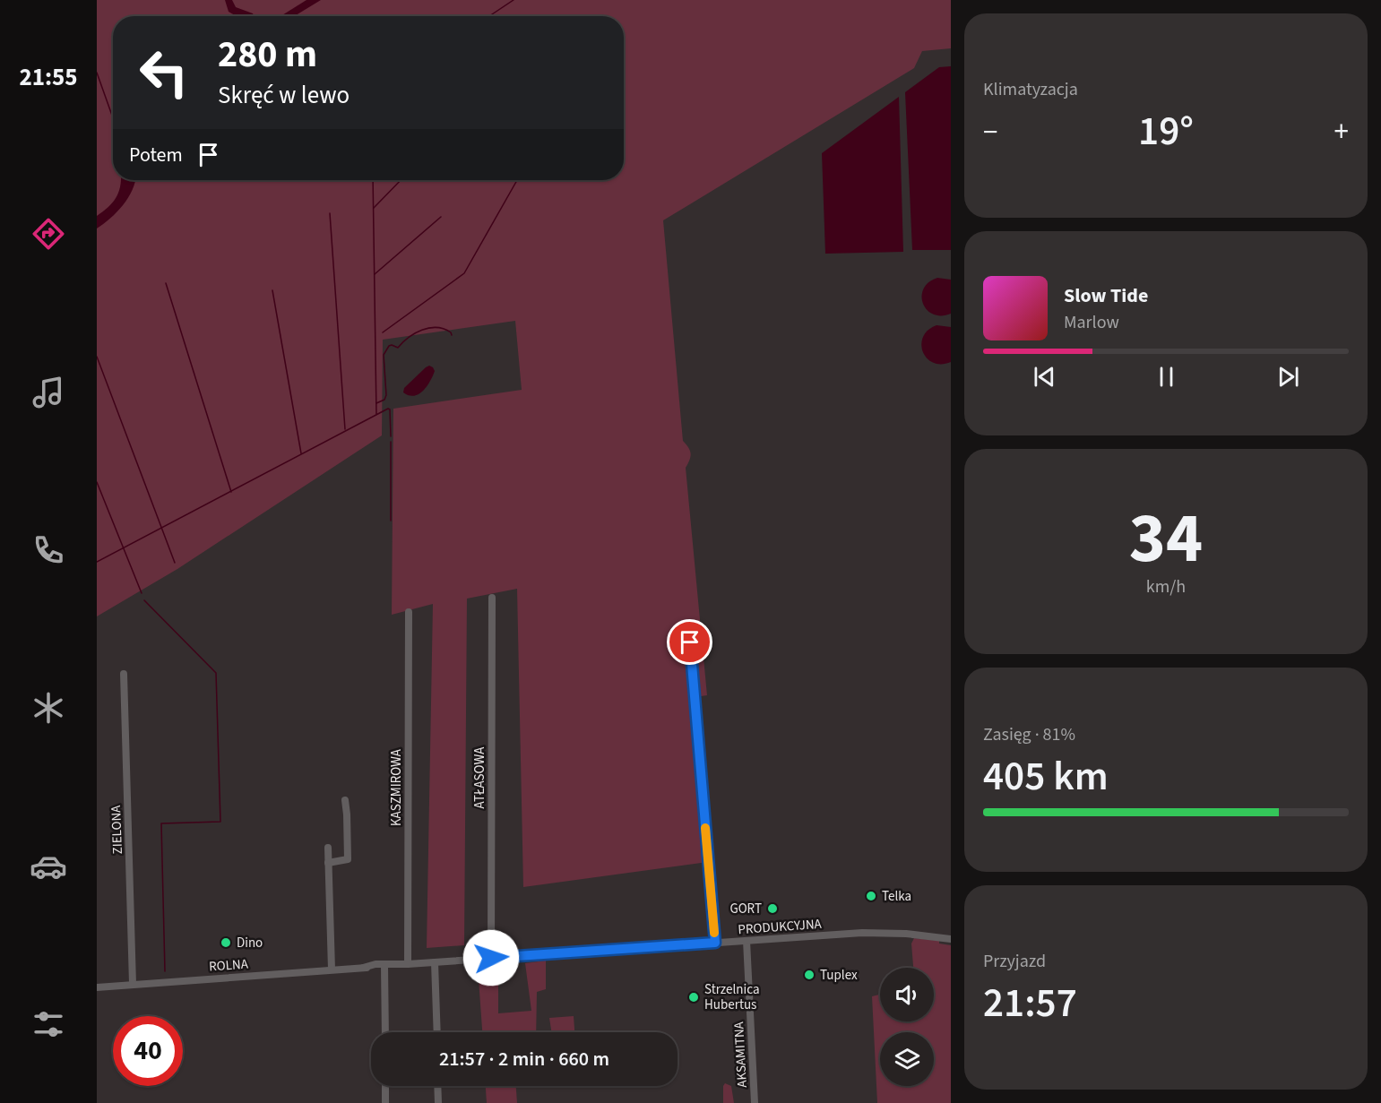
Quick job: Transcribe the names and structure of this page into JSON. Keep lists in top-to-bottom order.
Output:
{
  "streets": {
    "street": [
      "ATŁASOWA",
      "KASZMIROWA",
      "ZIELONA",
      "PRODUKCYJNA",
      "ROLNA",
      "AKSAMITNA"
    ]
  },
  "crossings": [
    ["ATŁASOWA", "PRODUKCYJNA"],
    ["KASZMIROWA", "PRODUKCYJNA"],
    ["ZIELONA", "ROLNA"],
    ["PRODUKCYJNA", "ROLNA"],
    ["PRODUKCYJNA", "AKSAMITNA"]
  ],
  "places": [
    "Telka",
    "GORT",
    "Dino",
    "Tuplex",
    "Strzelnica Hubertus"
  ],
  "page": {
    "tabs": "21:55",
    "tile": [
      "Klimatyzacja",
      ["34", "km/h"],
      ["Zasięg · 81%", "405 km"],
      ["Przyjazd", "21:57"]
    ],
    "turn": ["280 m", "Skręć w lewo"],
    "heat": ["−", "19°", "+"],
    "then": "Potem",
    "song": ["Slow Tide", "Marlow"],
    "limit": "40",
    "trip": "21:57 · 2 min · 660 m"
  }
}
